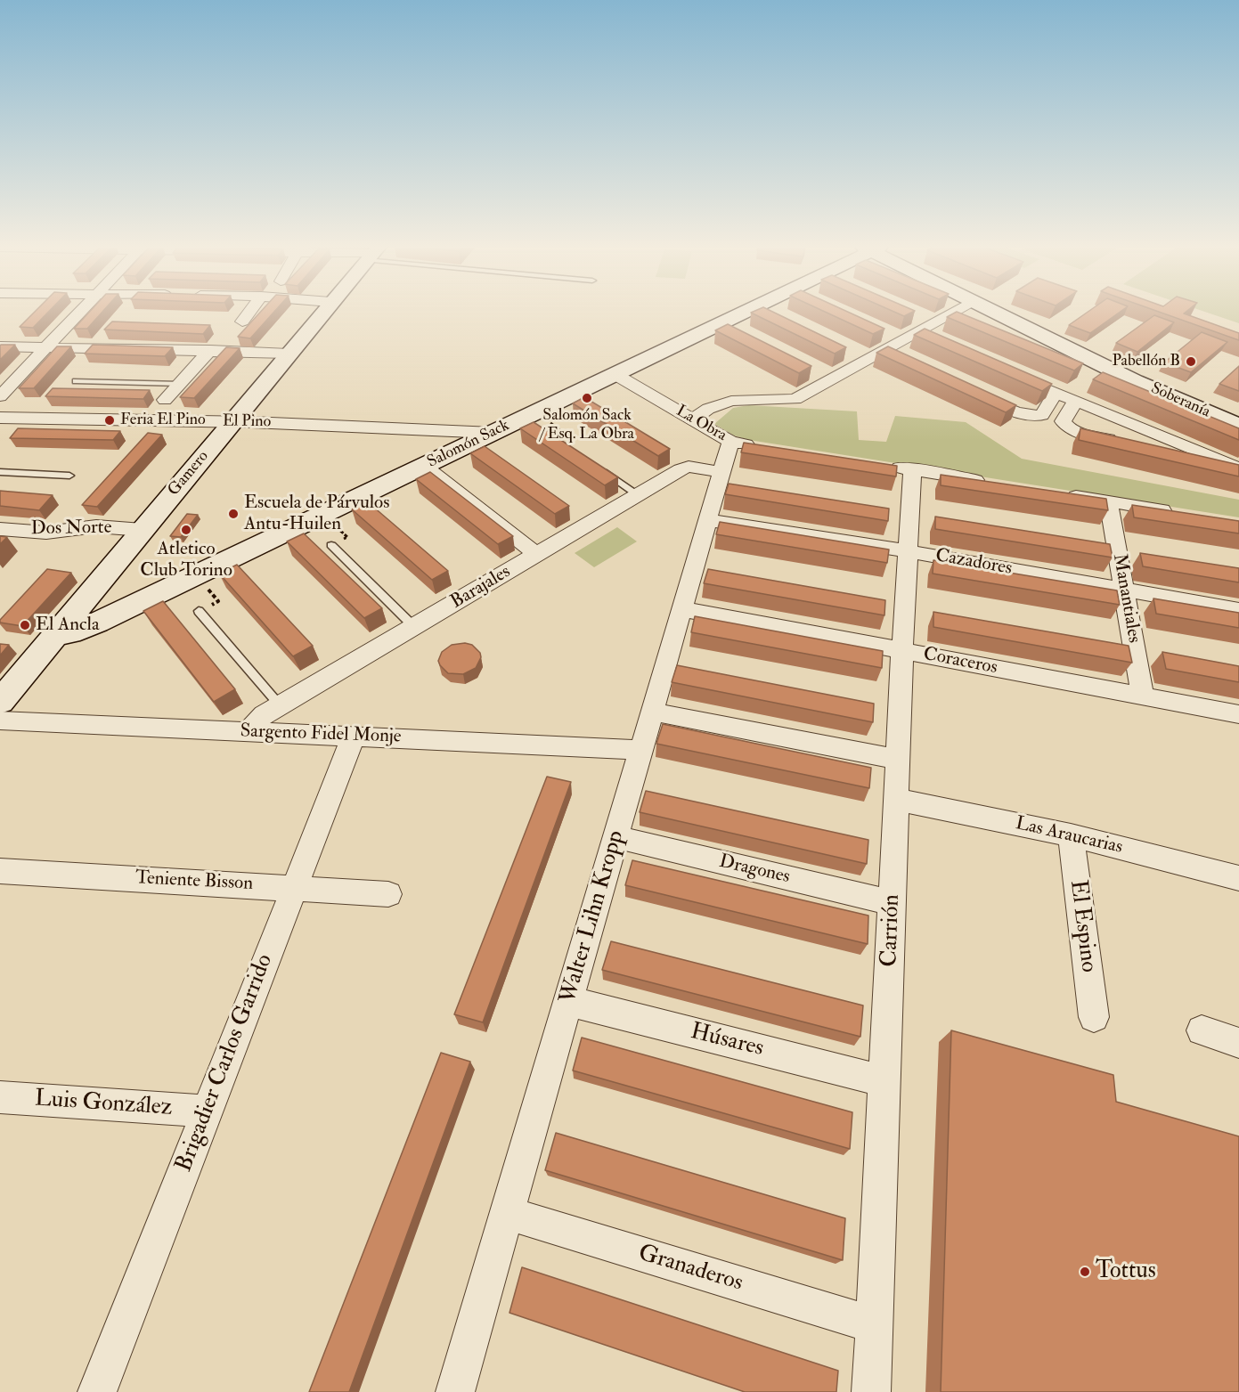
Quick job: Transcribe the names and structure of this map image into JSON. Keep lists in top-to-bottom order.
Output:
{
  "streets": {
    "street": [
      "Soberanía",
      "El Pino",
      "La Obra",
      "Salomón Sack",
      "Gamero",
      "Dos Norte",
      "Cazadores",
      "Barajales",
      "Manantiales",
      "Coraceros",
      "Sargento Fidel Monje",
      "Las Araucarias",
      "Dragones",
      "Teniente Bisson",
      "Walter Lihn Kropp",
      "El Espino",
      "Carrión",
      "Húsares",
      "Brigadier Carlos Garrido",
      "Luis González",
      "Granaderos"
    ]
  },
  "crossings": [
    ["El Pino", "Salomón Sack"],
    ["El Pino", "Gamero"],
    ["La Obra", "Salomón Sack"],
    ["La Obra", "Walter Lihn Kropp"],
    ["Salomón Sack", "Gamero"],
    ["Gamero", "Dos Norte"],
    ["Cazadores", "Manantiales"],
    ["Cazadores", "Walter Lihn Kropp"],
    ["Cazadores", "Carrión"],
    ["Barajales", "Sargento Fidel Monje"],
    ["Barajales", "Walter Lihn Kropp"],
    ["Manantiales", "Coraceros"],
    ["Coraceros", "Walter Lihn Kropp"],
    ["Coraceros", "Carrión"],
    ["Sargento Fidel Monje", "Walter Lihn Kropp"],
    ["Sargento Fidel Monje", "Brigadier Carlos Garrido"],
    ["Las Araucarias", "El Espino"],
    ["Las Araucarias", "Carrión"],
    ["Dragones", "Walter Lihn Kropp"],
    ["Dragones", "Carrión"],
    ["Teniente Bisson", "Brigadier Carlos Garrido"],
    ["Walter Lihn Kropp", "Húsares"],
    ["Walter Lihn Kropp", "Granaderos"],
    ["Carrión", "Húsares"],
    ["Carrión", "Granaderos"],
    ["Brigadier Carlos Garrido", "Luis González"]
  ],
  "places": [
    "Pabellón B",
    "Salomón Sack / Esq. La Obra",
    "Feria El Pino",
    "Escuela de Párvulos Antu-Huilen",
    "Atletico Club Torino",
    "El Ancla",
    "Tottus"
  ]
}
